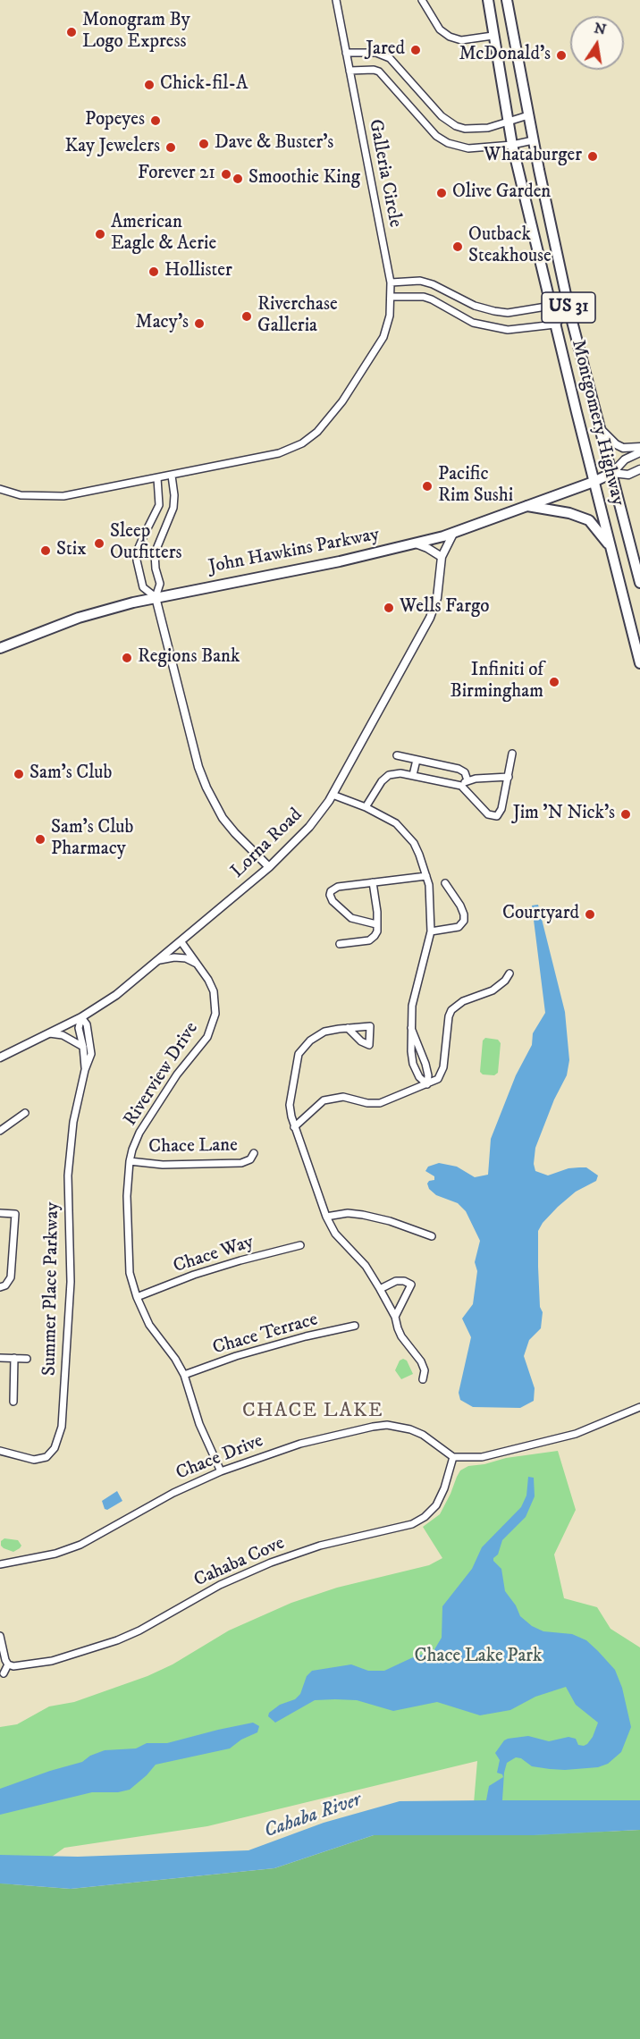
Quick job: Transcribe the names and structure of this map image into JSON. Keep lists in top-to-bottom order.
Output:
{
  "streets": {
    "main road": ["US 31", "Montgomery Highway", "John Hawkins Parkway"],
    "street": [
      "Galleria Circle",
      "Lorna Road",
      "Riverview Drive",
      "Chace Lane",
      "Chace Way",
      "Summer Place Parkway",
      "Chace Terrace",
      "Chace Drive",
      "Cahaba Cove"
    ]
  },
  "crossings": [
    ["Galleria Circle", "Montgomery Highway"],
    ["Montgomery Highway", "John Hawkins Parkway"],
    ["John Hawkins Parkway", "Lorna Road"],
    ["Lorna Road", "Riverview Drive"],
    ["Lorna Road", "Summer Place Parkway"],
    ["Riverview Drive", "Chace Lane"],
    ["Riverview Drive", "Chace Way"],
    ["Riverview Drive", "Chace Terrace"],
    ["Riverview Drive", "Chace Drive"],
    ["Chace Drive", "Cahaba Cove"]
  ],
  "districts": ["CHACE LAKE"],
  "water": ["Cahaba River"],
  "parks": ["Chace Lake Park"],
  "places": [
    "Monogram By Logo Express",
    "Jared",
    "McDonald's",
    "Chick-fil-A",
    "Popeyes",
    "Dave & Buster's",
    "Kay Jewelers",
    "Whataburger",
    "Forever 21",
    "Smoothie King",
    "Olive Garden",
    "American Eagle & Aerie",
    "Outback Steakhouse",
    "Hollister",
    "Riverchase Galleria",
    "Macy's",
    "Pacific Rim Sushi",
    "Sleep Outfitters",
    "Stix",
    "Wells Fargo",
    "Regions Bank",
    "Infiniti of Birmingham",
    "Sam's Club",
    "Jim 'N Nick's",
    "Sam's Club Pharmacy",
    "Courtyard"
  ],
  "north": "top"
}
